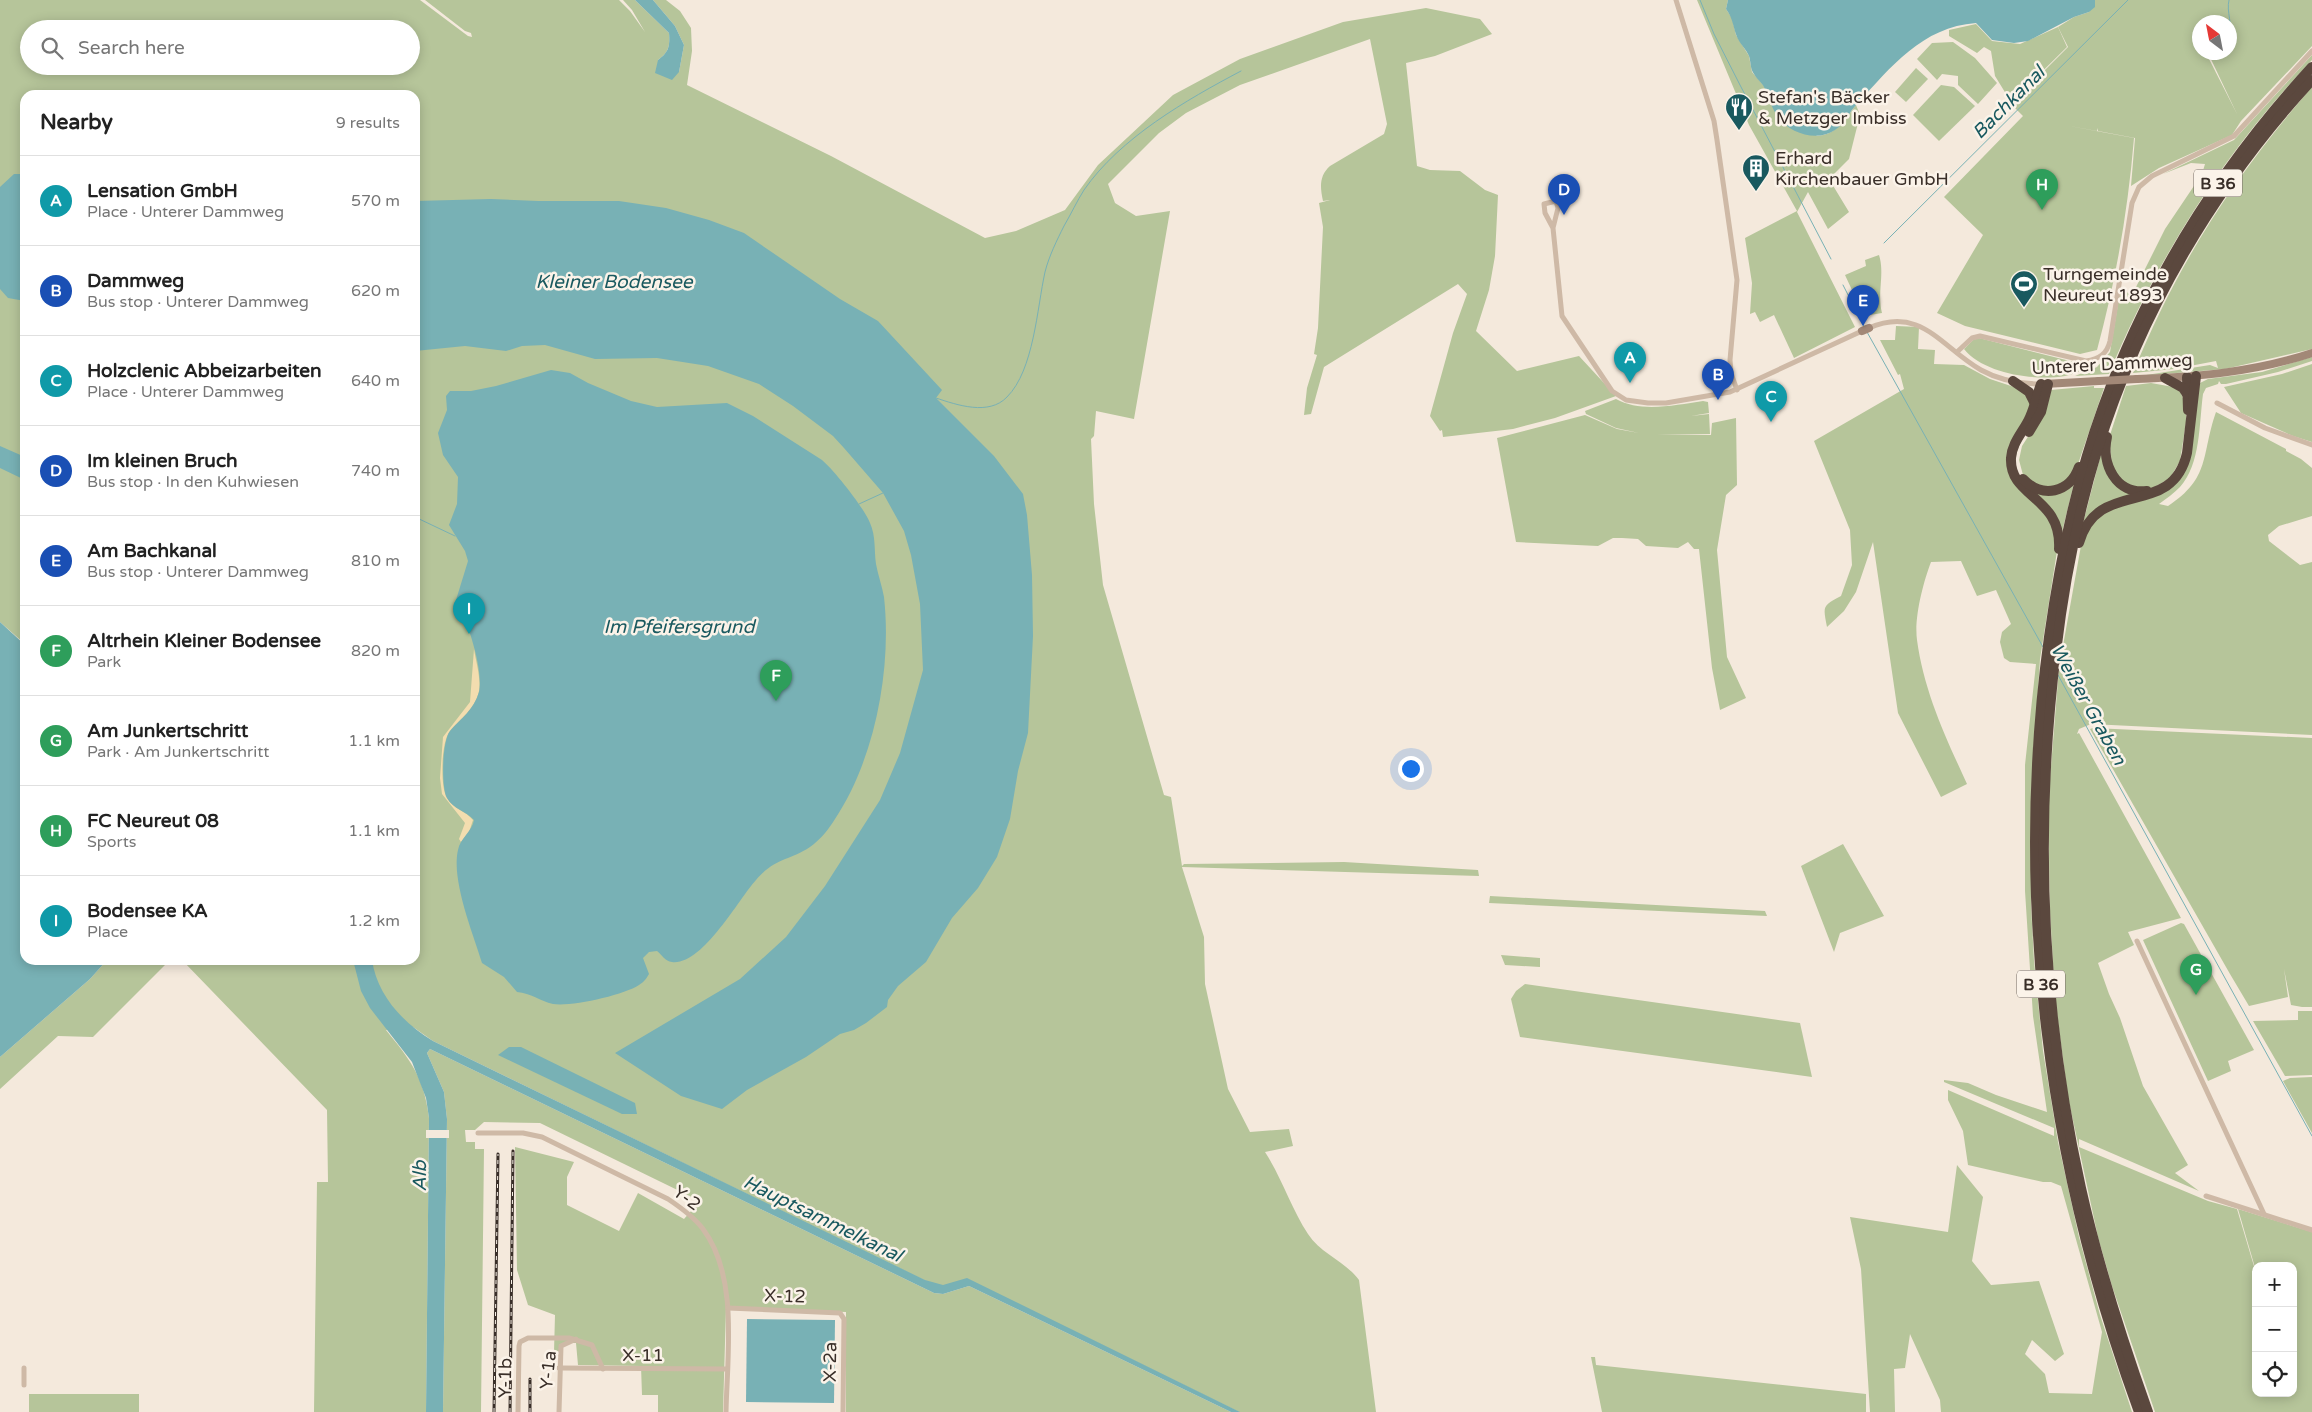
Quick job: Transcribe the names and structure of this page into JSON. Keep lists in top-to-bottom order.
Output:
{
  "streets": {
    "highway": ["B 36"],
    "main road": ["Unterer Dammweg"],
    "street": [
      "Y-2",
      "X-12",
      "X-11",
      "X-2a",
      "Y-1a",
      "Y-1b"
    ]
  },
  "crossings": [
    ["B 36", "Unterer Dammweg"],
    ["Y-2", "X-12"],
    ["Y-2", "X-11"],
    ["X-12", "X-2a"],
    ["X-11", "Y-1a"],
    ["Y-1a", "Y-1b"]
  ],
  "water": [
    "Bachkanal",
    "Kleiner Bodensee",
    "Im Pfeifersgrund",
    "Weißer Graben",
    "Alb",
    "Hauptsammelkanal"
  ],
  "places": {
    "restaurant": ["Stefan's Bäcker & Metzger Imbiss"],
    "building": ["Erhard Kirchenbauer GmbH"],
    "sports": ["Turngemeinde Neureut 1893"]
  },
  "north": "top left",
  "page": {
    "search": "Search here",
    "heading": ["Nearby", "9 results"],
    "list": [
      {
        "mark": "A",
        "name": "Lensation GmbH",
        "note": "Place · Unterer Dammweg",
        "value": "570 m"
      },
      {
        "mark": "B",
        "name": "Dammweg",
        "note": "Bus stop · Unterer Dammweg",
        "value": "620 m"
      },
      {
        "mark": "C",
        "name": "Holzclenic Abbeizarbeiten",
        "note": "Place · Unterer Dammweg",
        "value": "640 m"
      },
      {
        "mark": "D",
        "name": "Im kleinen Bruch",
        "note": "Bus stop · In den Kuhwiesen",
        "value": "740 m"
      },
      {
        "mark": "E",
        "name": "Am Bachkanal",
        "note": "Bus stop · Unterer Dammweg",
        "value": "810 m"
      },
      {
        "mark": "F",
        "name": "Altrhein Kleiner Bodensee",
        "note": "Park",
        "value": "820 m"
      },
      {
        "mark": "G",
        "name": "Am Junkertschritt",
        "note": "Park · Am Junkertschritt",
        "value": "1.1 km"
      },
      {
        "mark": "H",
        "name": "FC Neureut 08",
        "note": "Sports",
        "value": "1.1 km"
      },
      {
        "mark": "I",
        "name": "Bodensee KA",
        "note": "Place",
        "value": "1.2 km"
      }
    ],
    "pins": [
      "H",
      "D",
      "E",
      "A",
      "B",
      "C",
      "I",
      "F",
      "G"
    ],
    "map_buttons": ["+", "−"]
  }
}
